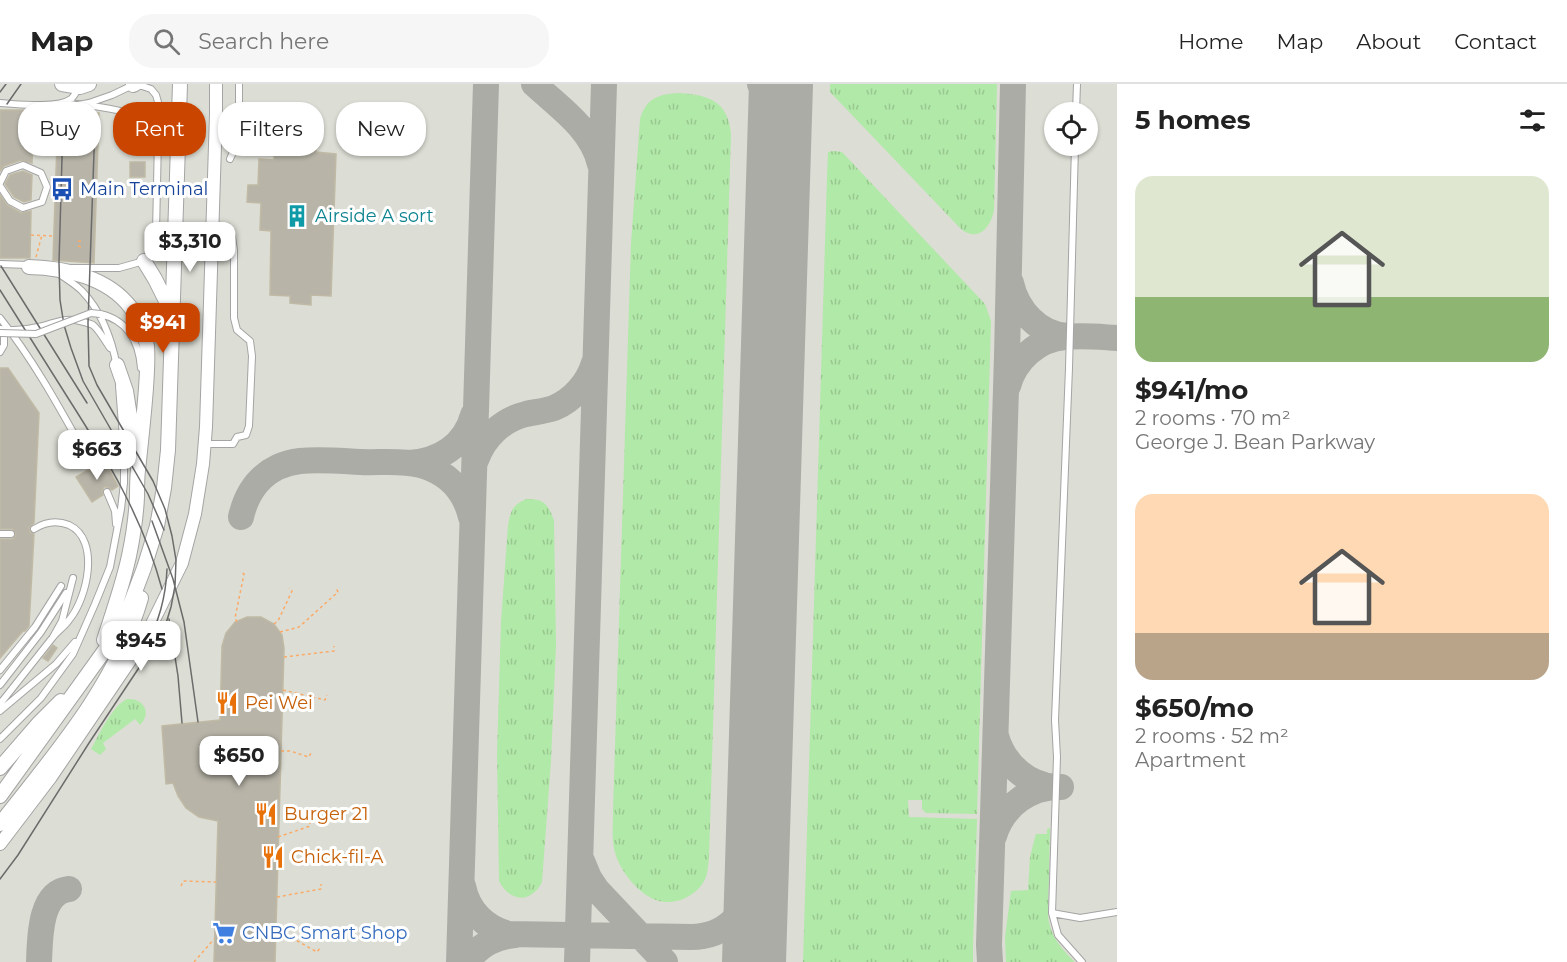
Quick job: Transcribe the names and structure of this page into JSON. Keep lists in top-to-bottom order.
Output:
{
  "places": {
    "bus stop": ["Main Terminal"],
    "building": ["Airside A sort"],
    "restaurant": ["Pei Wei", "Burger 21", "Chick-fil-A"],
    "supermarket": ["CNBC Smart Shop"]
  },
  "page": {
    "header": "Map",
    "search": "Search here",
    "nav": [
      "Home",
      "Map",
      "About",
      "Contact"
    ],
    "heading": "5 homes",
    "chip": [
      "Buy",
      "Rent",
      "Filters",
      "New"
    ],
    "list": [
      {
        "name": "$941/mo",
        "note": "2 rooms · 70 m² · George J. Bean Parkway"
      },
      {
        "name": "$650/mo",
        "note": "2 rooms · 52 m² · Apartment"
      }
    ],
    "price": [
      "$3,310",
      "$941",
      "$663",
      "$945",
      "$650"
    ]
  }
}
